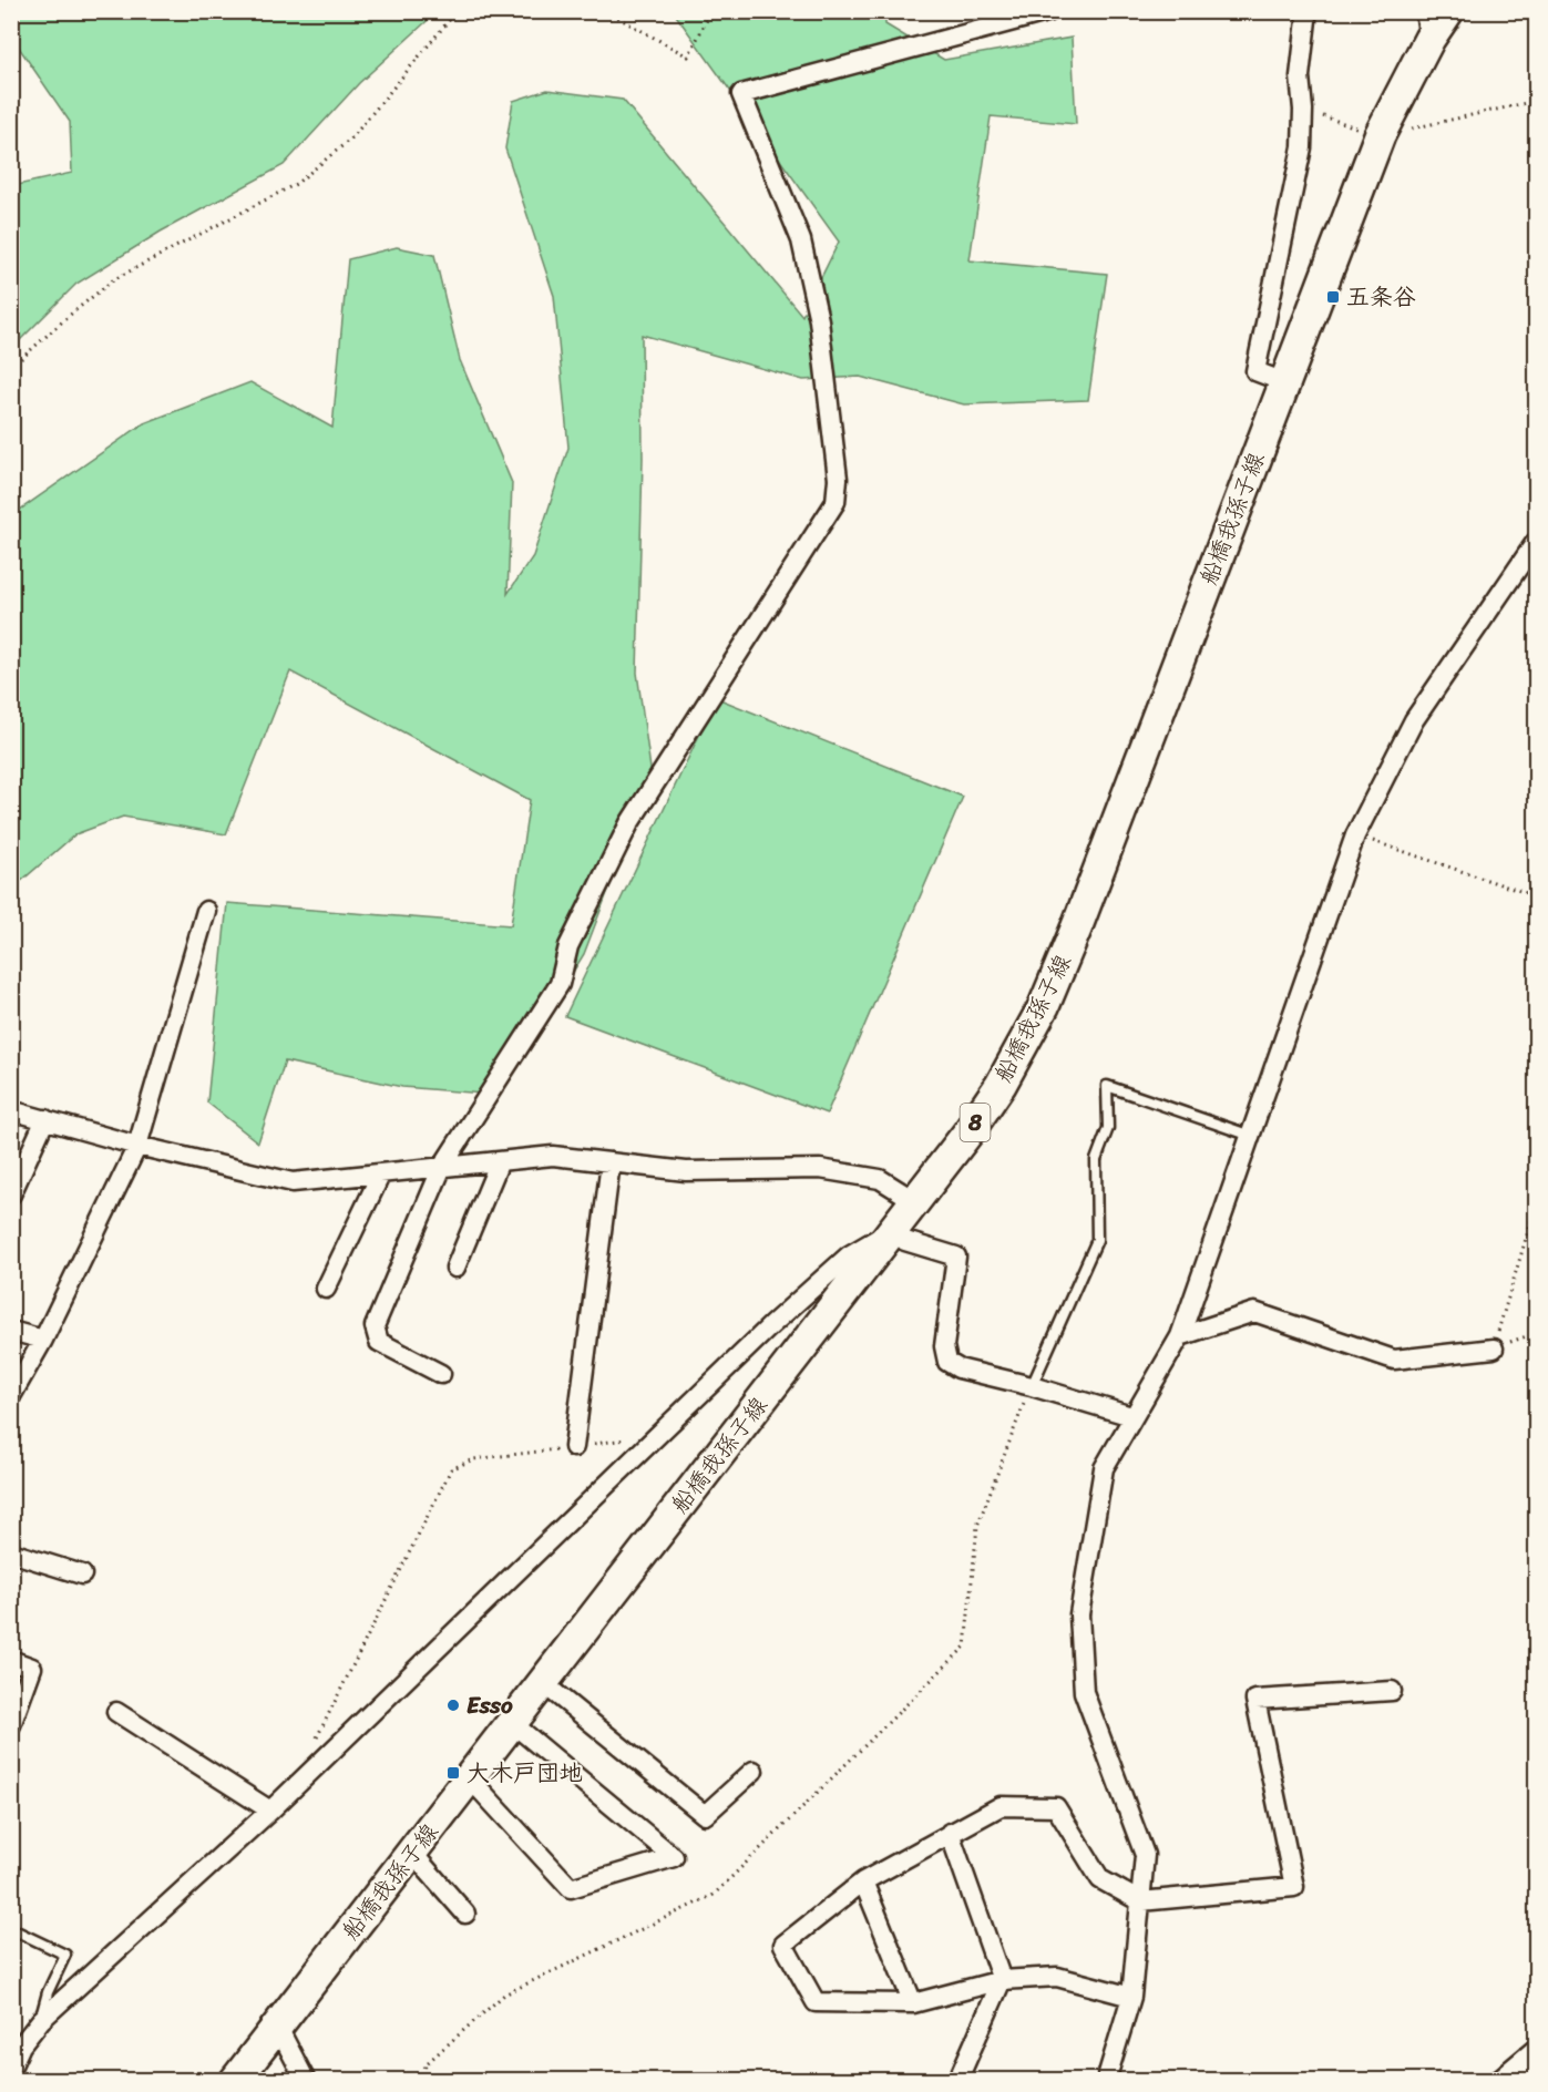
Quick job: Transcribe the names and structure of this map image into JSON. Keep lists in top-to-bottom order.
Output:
{
  "streets": {
    "main road": ["船橋我孫子線", "8"]
  },
  "places": {
    "transit": ["五条谷", "大木戸団地"],
    "other": ["Esso"]
  }
}
